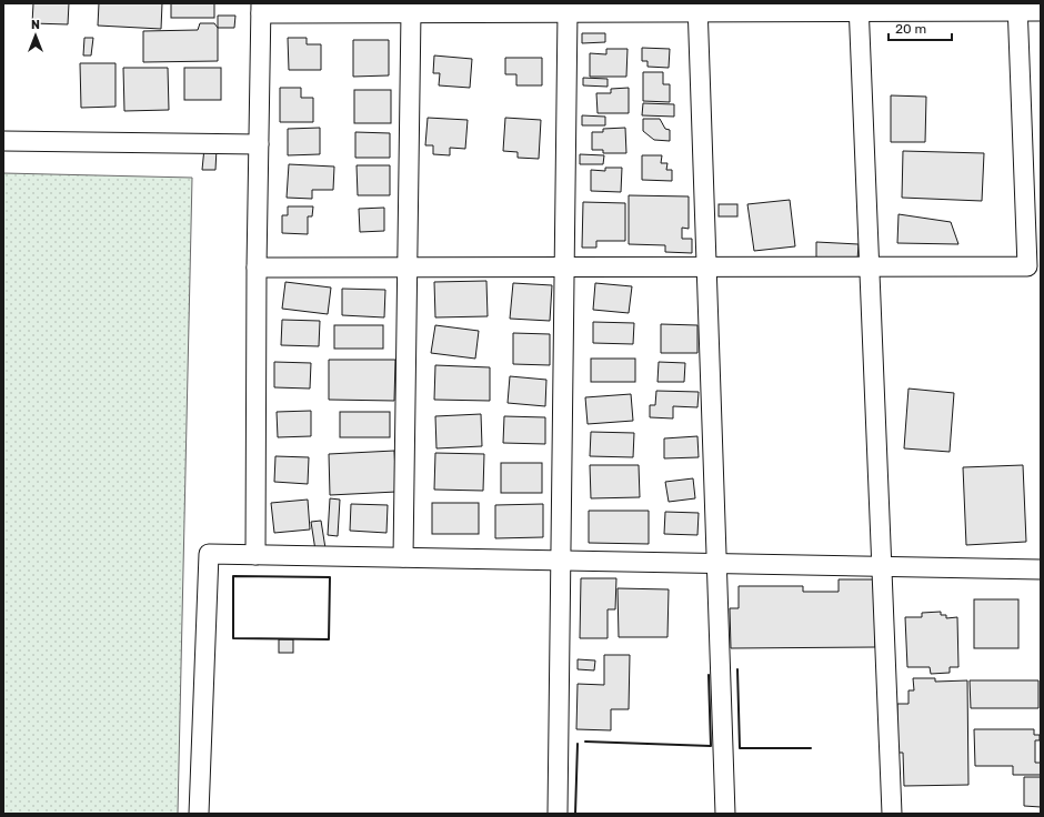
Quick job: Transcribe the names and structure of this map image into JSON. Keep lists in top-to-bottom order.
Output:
{
  "scale_bar": "20 m",
  "north": "top"
}
